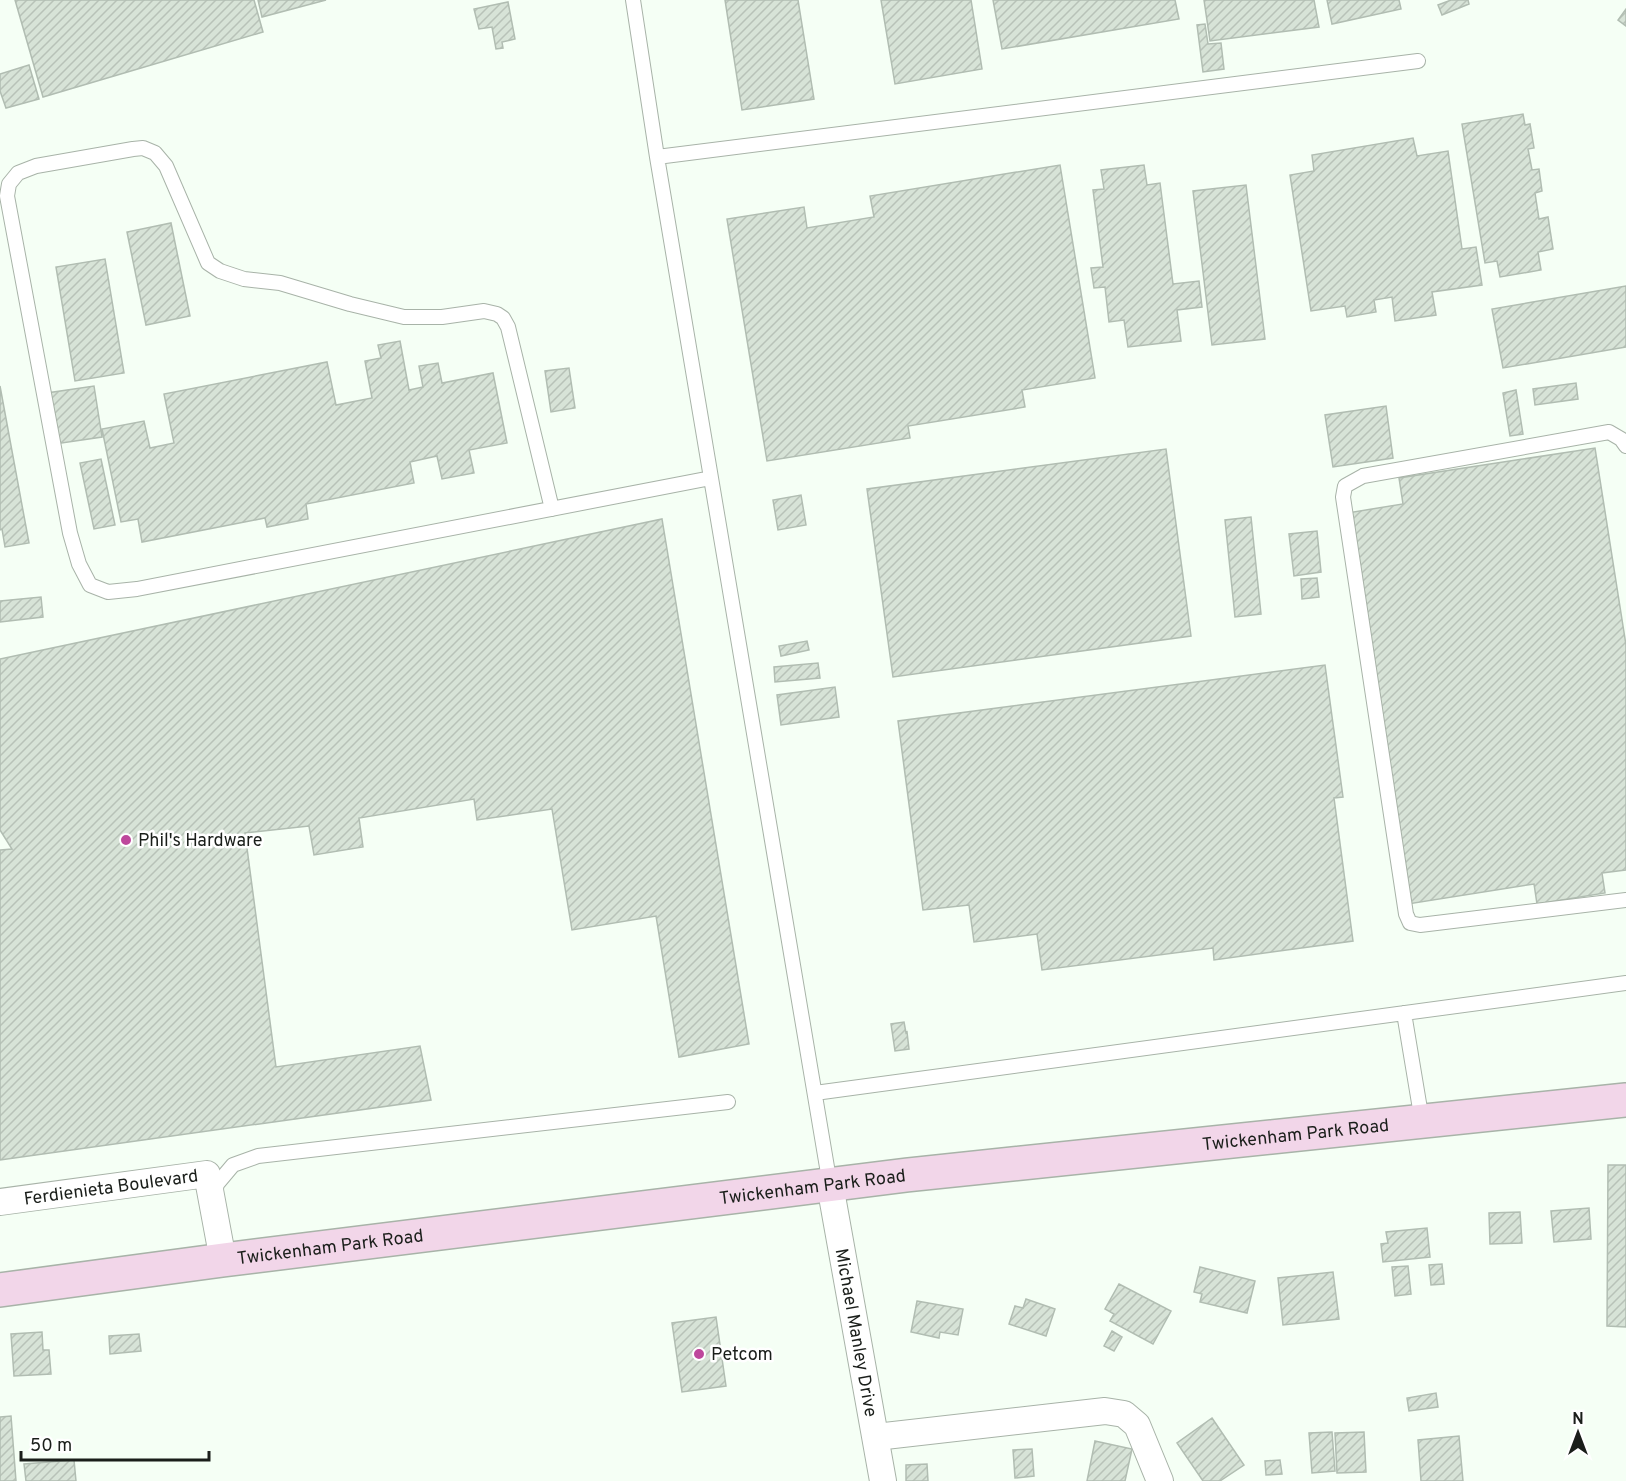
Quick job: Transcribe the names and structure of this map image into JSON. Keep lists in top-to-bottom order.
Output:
{
  "streets": {
    "main road": ["Twickenham Park Road"],
    "street": ["Ferdienieta Boulevard", "Michael Manley Drive"]
  },
  "crossings": [
    ["Twickenham Park Road", "Ferdienieta Boulevard"],
    ["Twickenham Park Road", "Michael Manley Drive"]
  ],
  "places": ["Phil's Hardware", "Petcom"],
  "scale_bar": "50 m",
  "north": "top"
}
